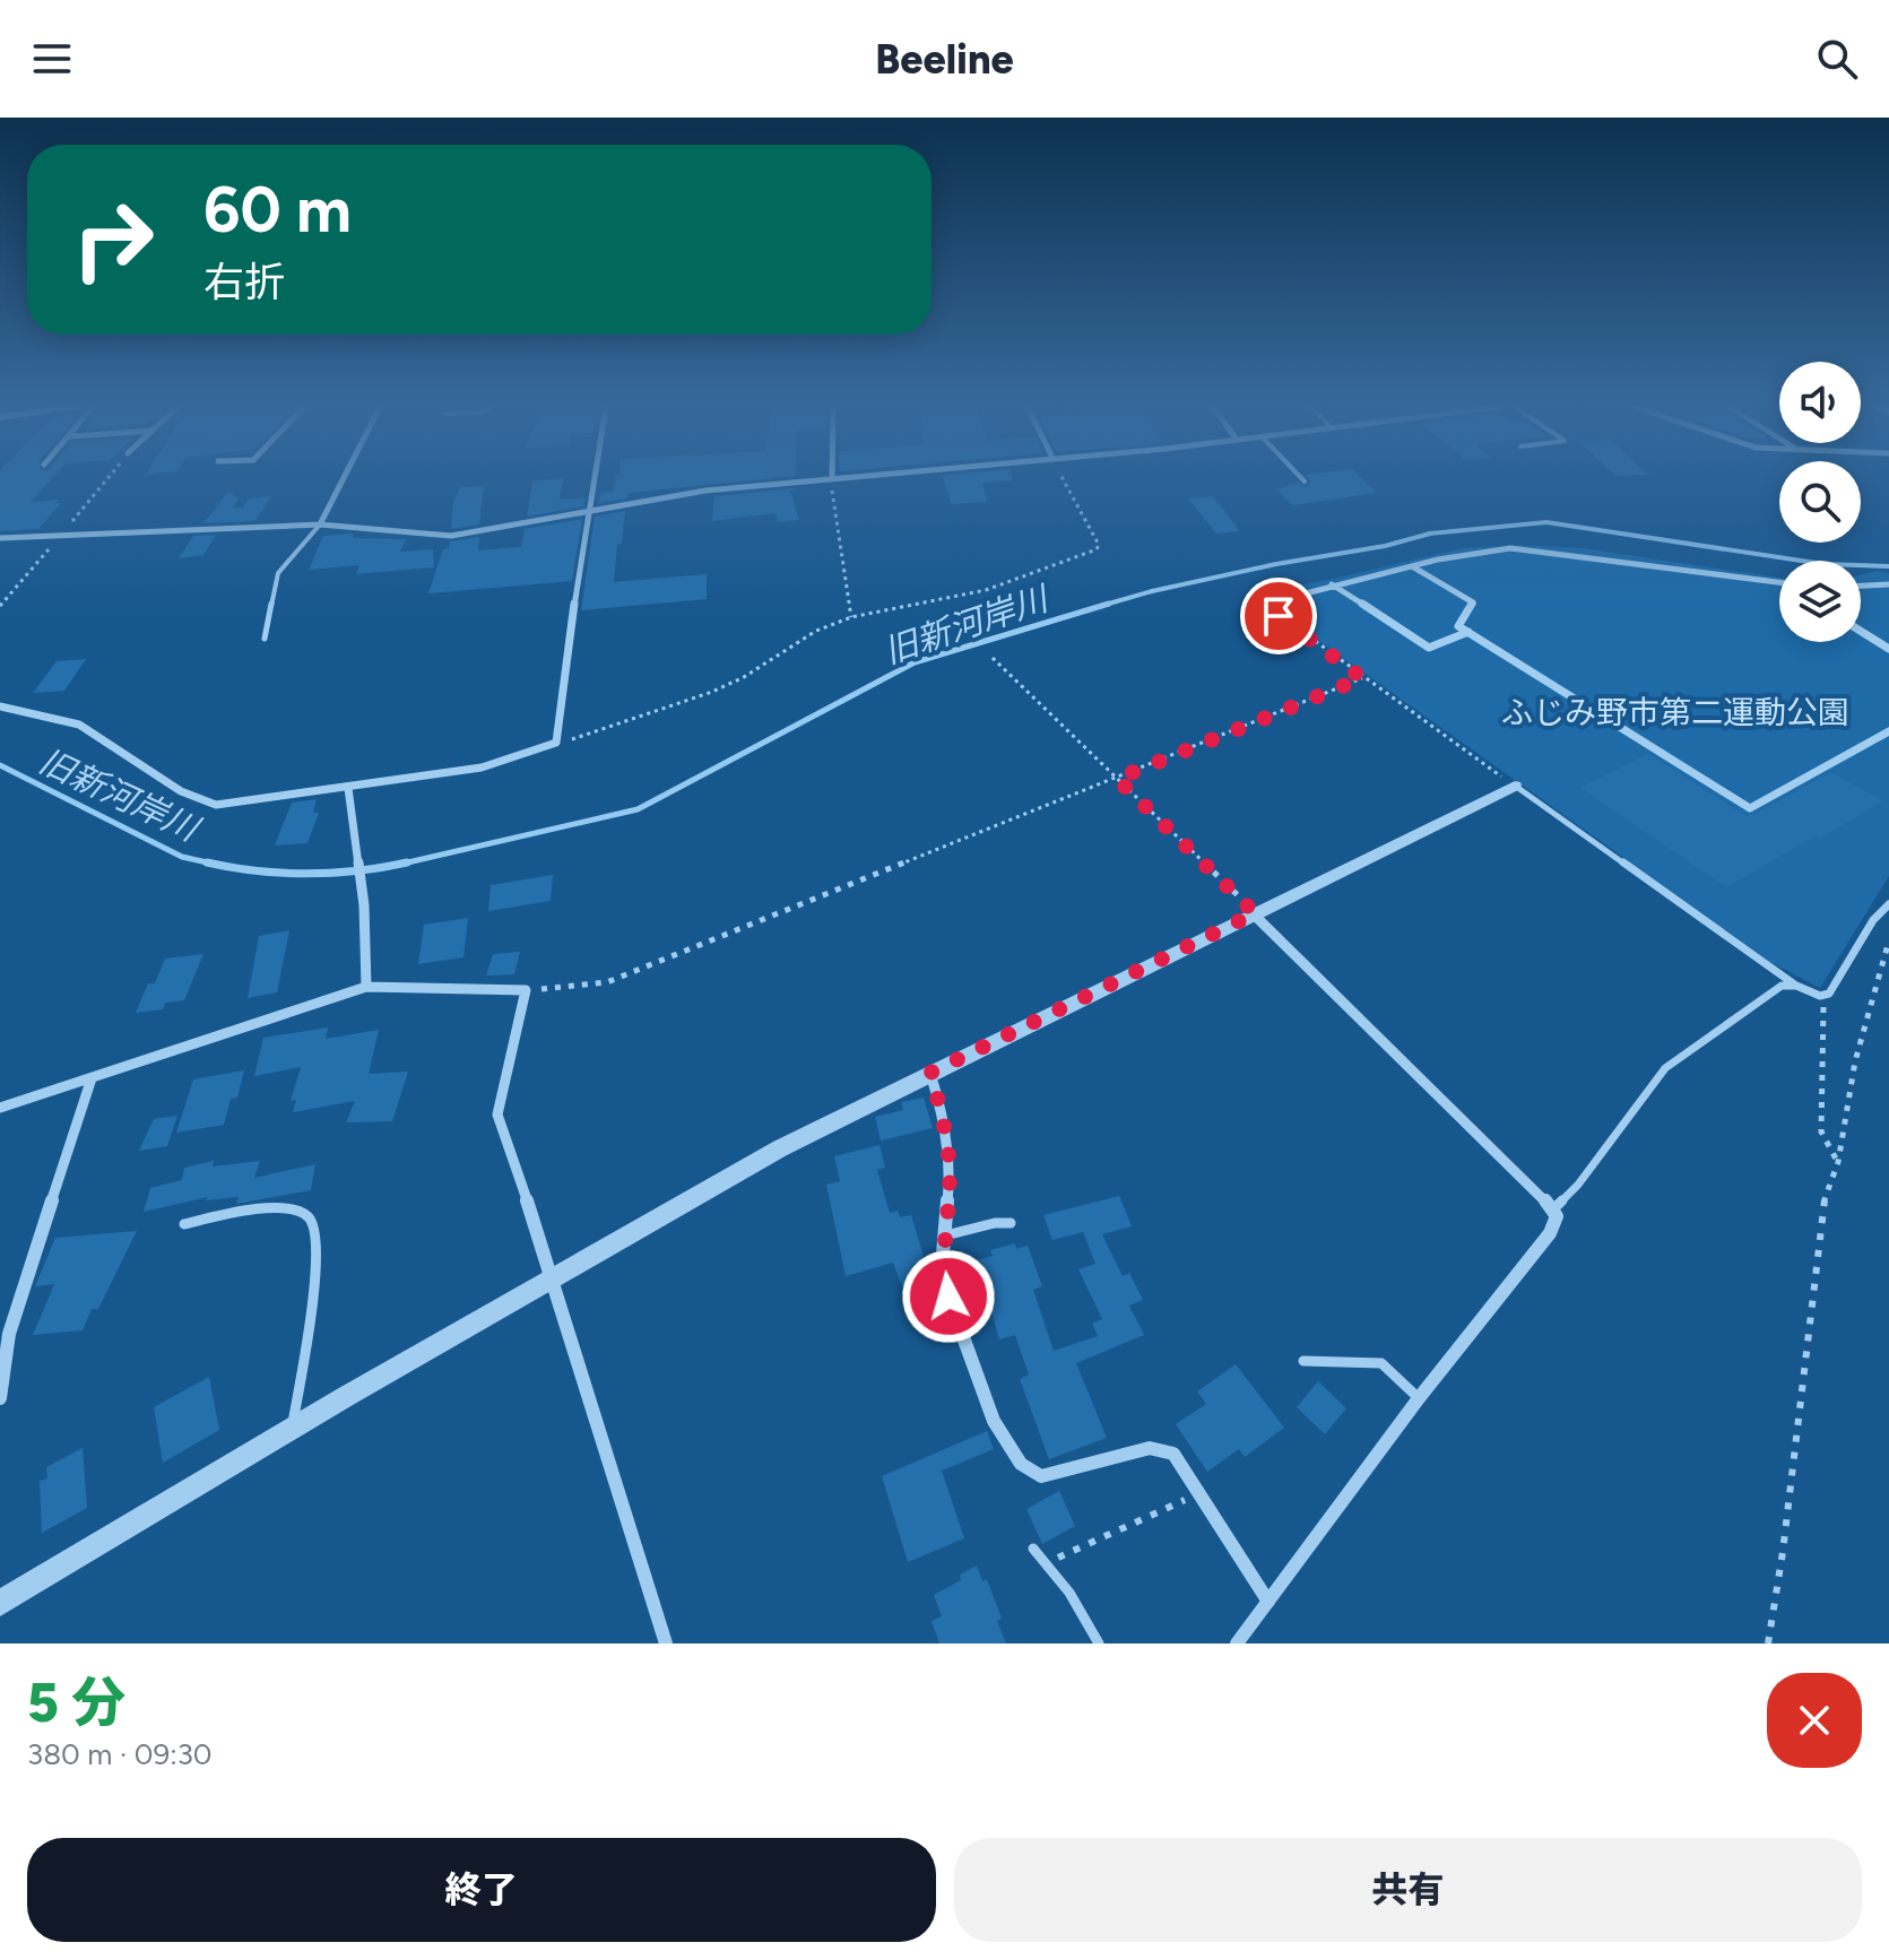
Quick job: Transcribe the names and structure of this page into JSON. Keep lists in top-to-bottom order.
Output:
{
  "water": ["旧新河岸川"],
  "parks": ["ふじみ野市第二運動公園"],
  "page": {
    "header": "Beeline",
    "turn": ["60 m", "右折"],
    "heading": ["5 分", "380 m · 09:30"],
    "buttons": ["終了", "共有"]
  }
}
